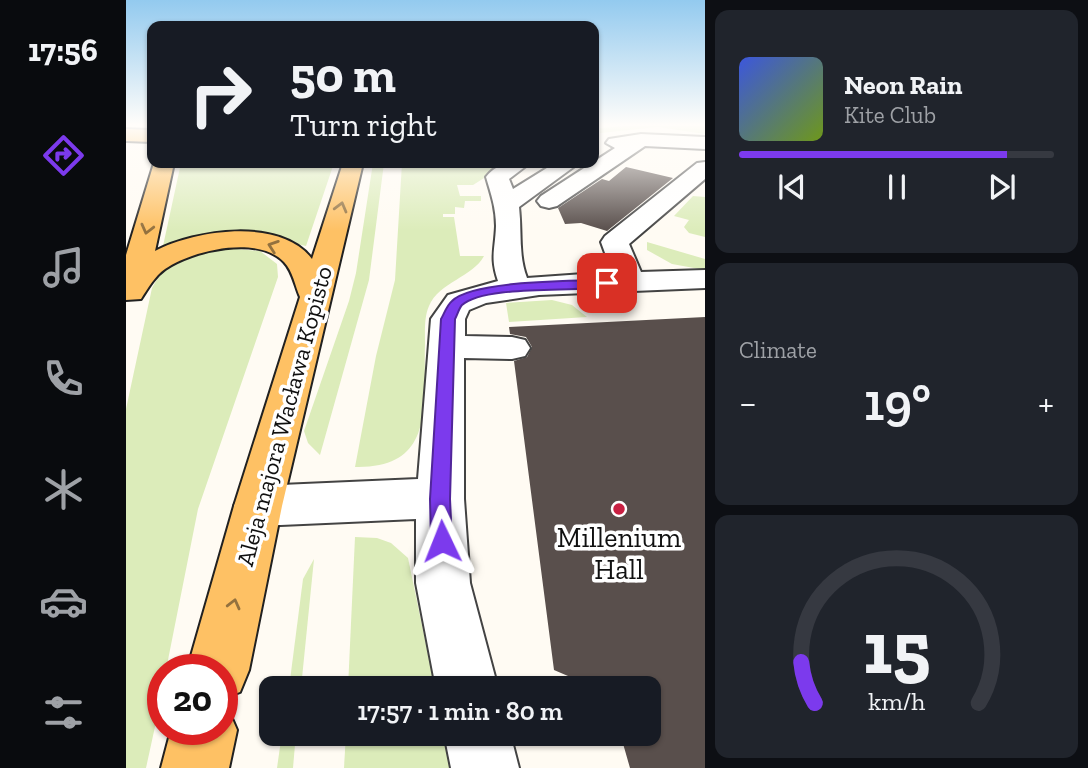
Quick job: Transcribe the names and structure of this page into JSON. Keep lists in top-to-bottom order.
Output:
{
  "streets": {
    "main road": ["Aleja majora Wacława Kopisto"]
  },
  "one_way": ["Aleja majora Wacława Kopisto"],
  "places": ["Millenium Hall"],
  "page": {
    "tabs": "17:56",
    "turn": ["50 m", "Turn right"],
    "song": ["Neon Rain", "Kite Club"],
    "tile": "Climate",
    "heat": ["−", "19°", "+"],
    "limit": "20",
    "trip": "17:57 · 1 min · 80 m",
    "gauge": ["15", "km/h"]
  }
}
